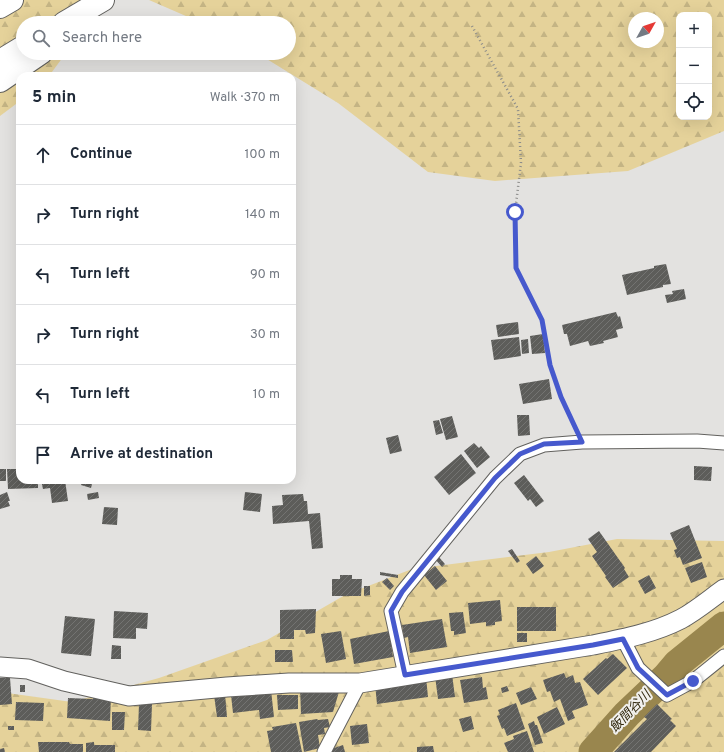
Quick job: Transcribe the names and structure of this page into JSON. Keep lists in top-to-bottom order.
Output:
{
  "water": ["飯間谷川"],
  "north": "top right",
  "page": {
    "map_buttons": ["+", "−"],
    "search": "Search here",
    "heading": ["5 min", "Walk · 370 m"],
    "list": [
      ["Continue", "100 m"],
      ["Turn right", "140 m"],
      ["Turn left", "90 m"],
      ["Turn right", "30 m"],
      ["Turn left", "10 m"],
      "Arrive at destination"
    ]
  }
}
